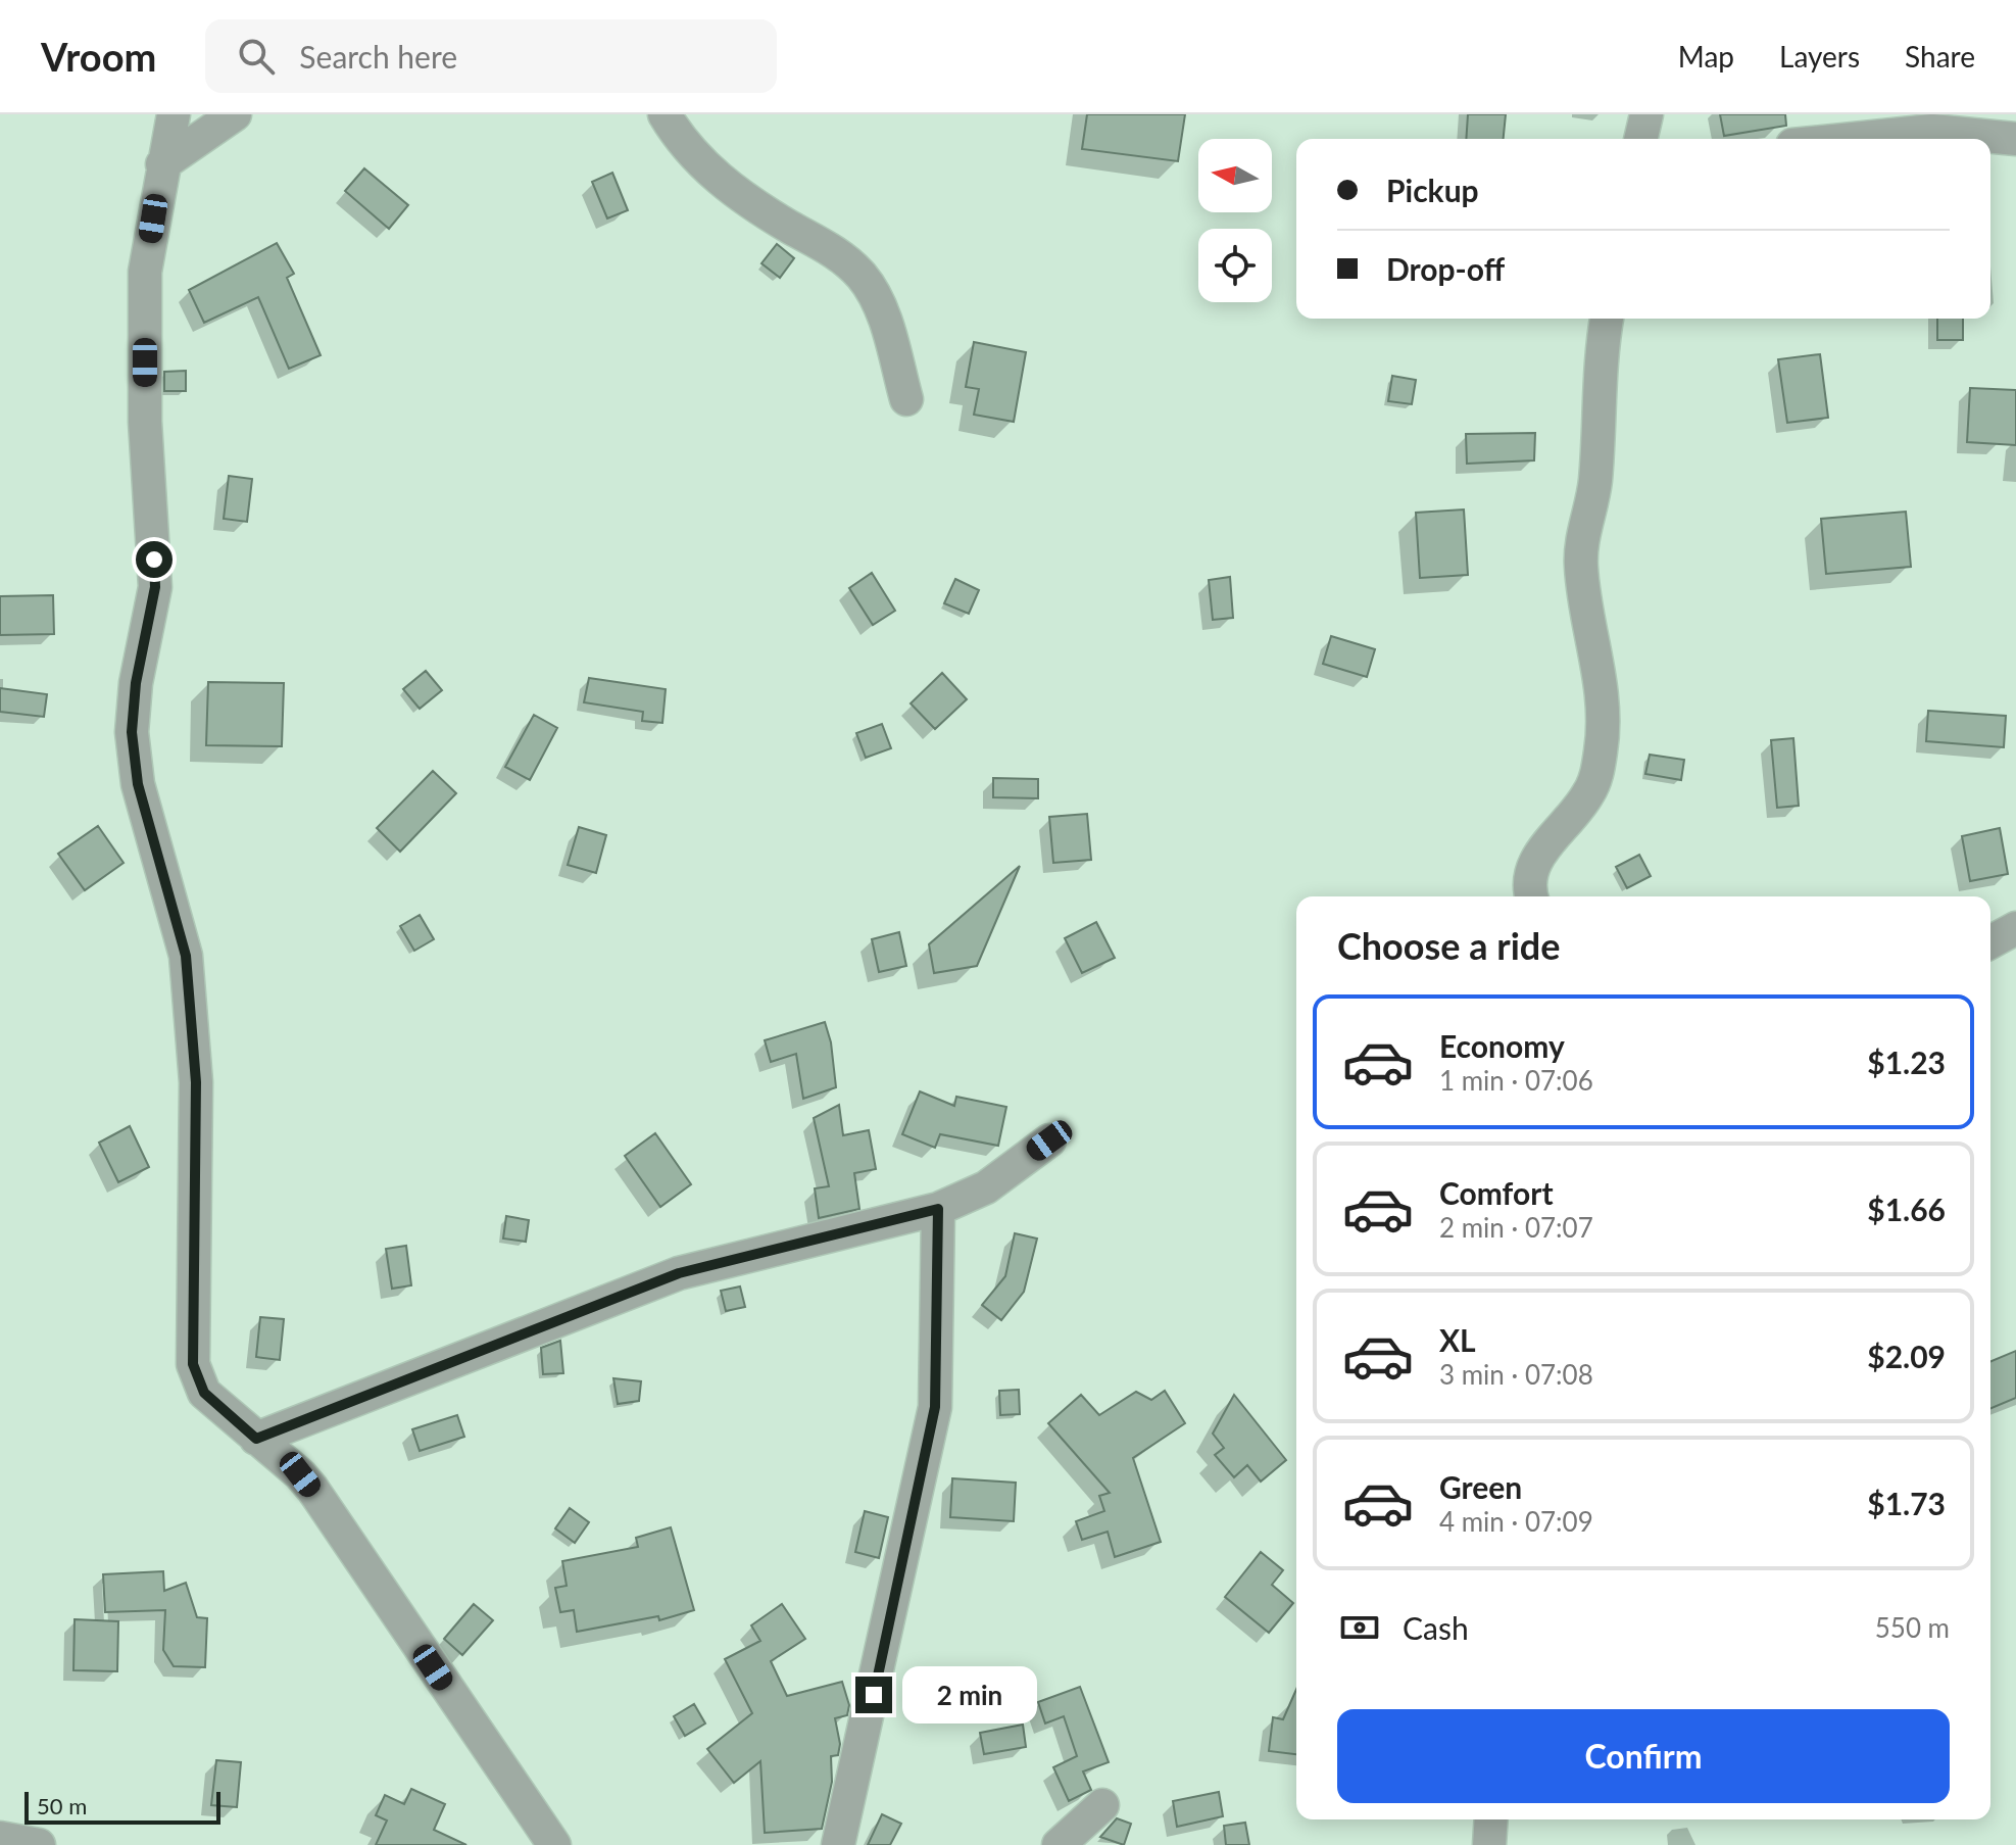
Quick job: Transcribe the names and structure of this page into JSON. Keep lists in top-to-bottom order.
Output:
{
  "scale_bar": "50 m",
  "north": "left",
  "page": {
    "header": "Vroom",
    "search": "Search here",
    "nav": ["Map", "Layers", "Share"],
    "banner": ["Pickup", "Drop-off"],
    "heading": "Choose a ride",
    "list": [
      {
        "name": "Economy",
        "note": "1 min · 07:06",
        "value": "$1.23"
      },
      {
        "name": "Comfort",
        "note": "2 min · 07:07",
        "value": "$1.66"
      },
      {
        "name": "XL",
        "note": "3 min · 07:08",
        "value": "$2.09"
      },
      {
        "name": "Green",
        "note": "4 min · 07:09",
        "value": "$1.73"
      }
    ],
    "pay": ["Cash", "550 m"],
    "bubble": "2 min",
    "buttons": "Confirm",
    "scale": "50 m"
  }
}
